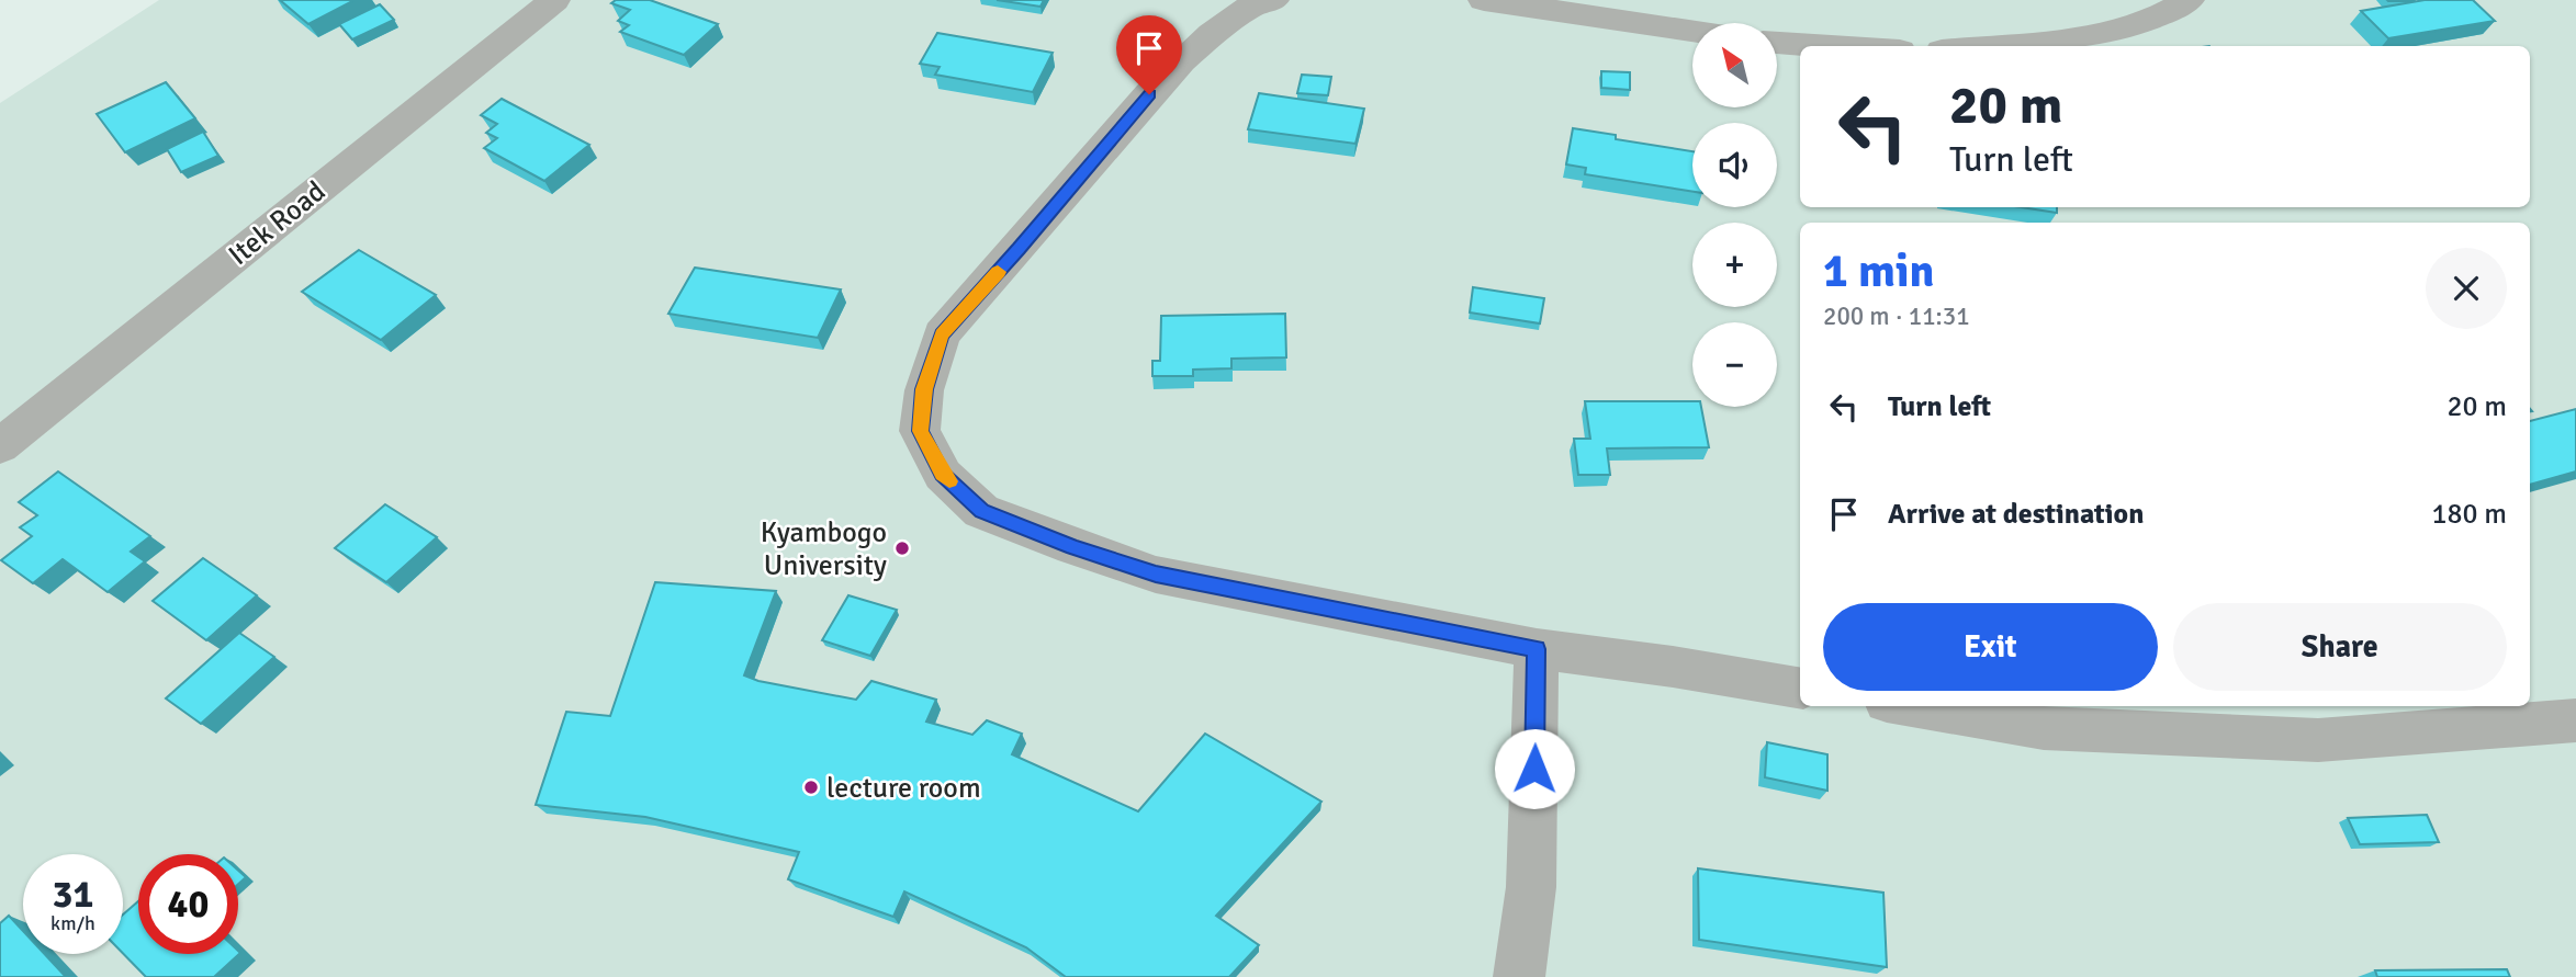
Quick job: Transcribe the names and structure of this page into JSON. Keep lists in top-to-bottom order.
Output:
{
  "streets": {
    "street": ["Itek Road"]
  },
  "places": ["Kyambogo University", "lecture room"],
  "north": "top left",
  "page": {
    "map_buttons": ["+", "−"],
    "turn": ["20 m", "Turn left"],
    "heading": ["1 min", "200 m · 11:31"],
    "list": [
      {
        "name": "Turn left",
        "value": "20 m"
      },
      {
        "name": "Arrive at destination",
        "value": "180 m"
      }
    ],
    "buttons": ["Exit", "Share"],
    "speed": "31 km/h",
    "limit": "40"
  }
}
